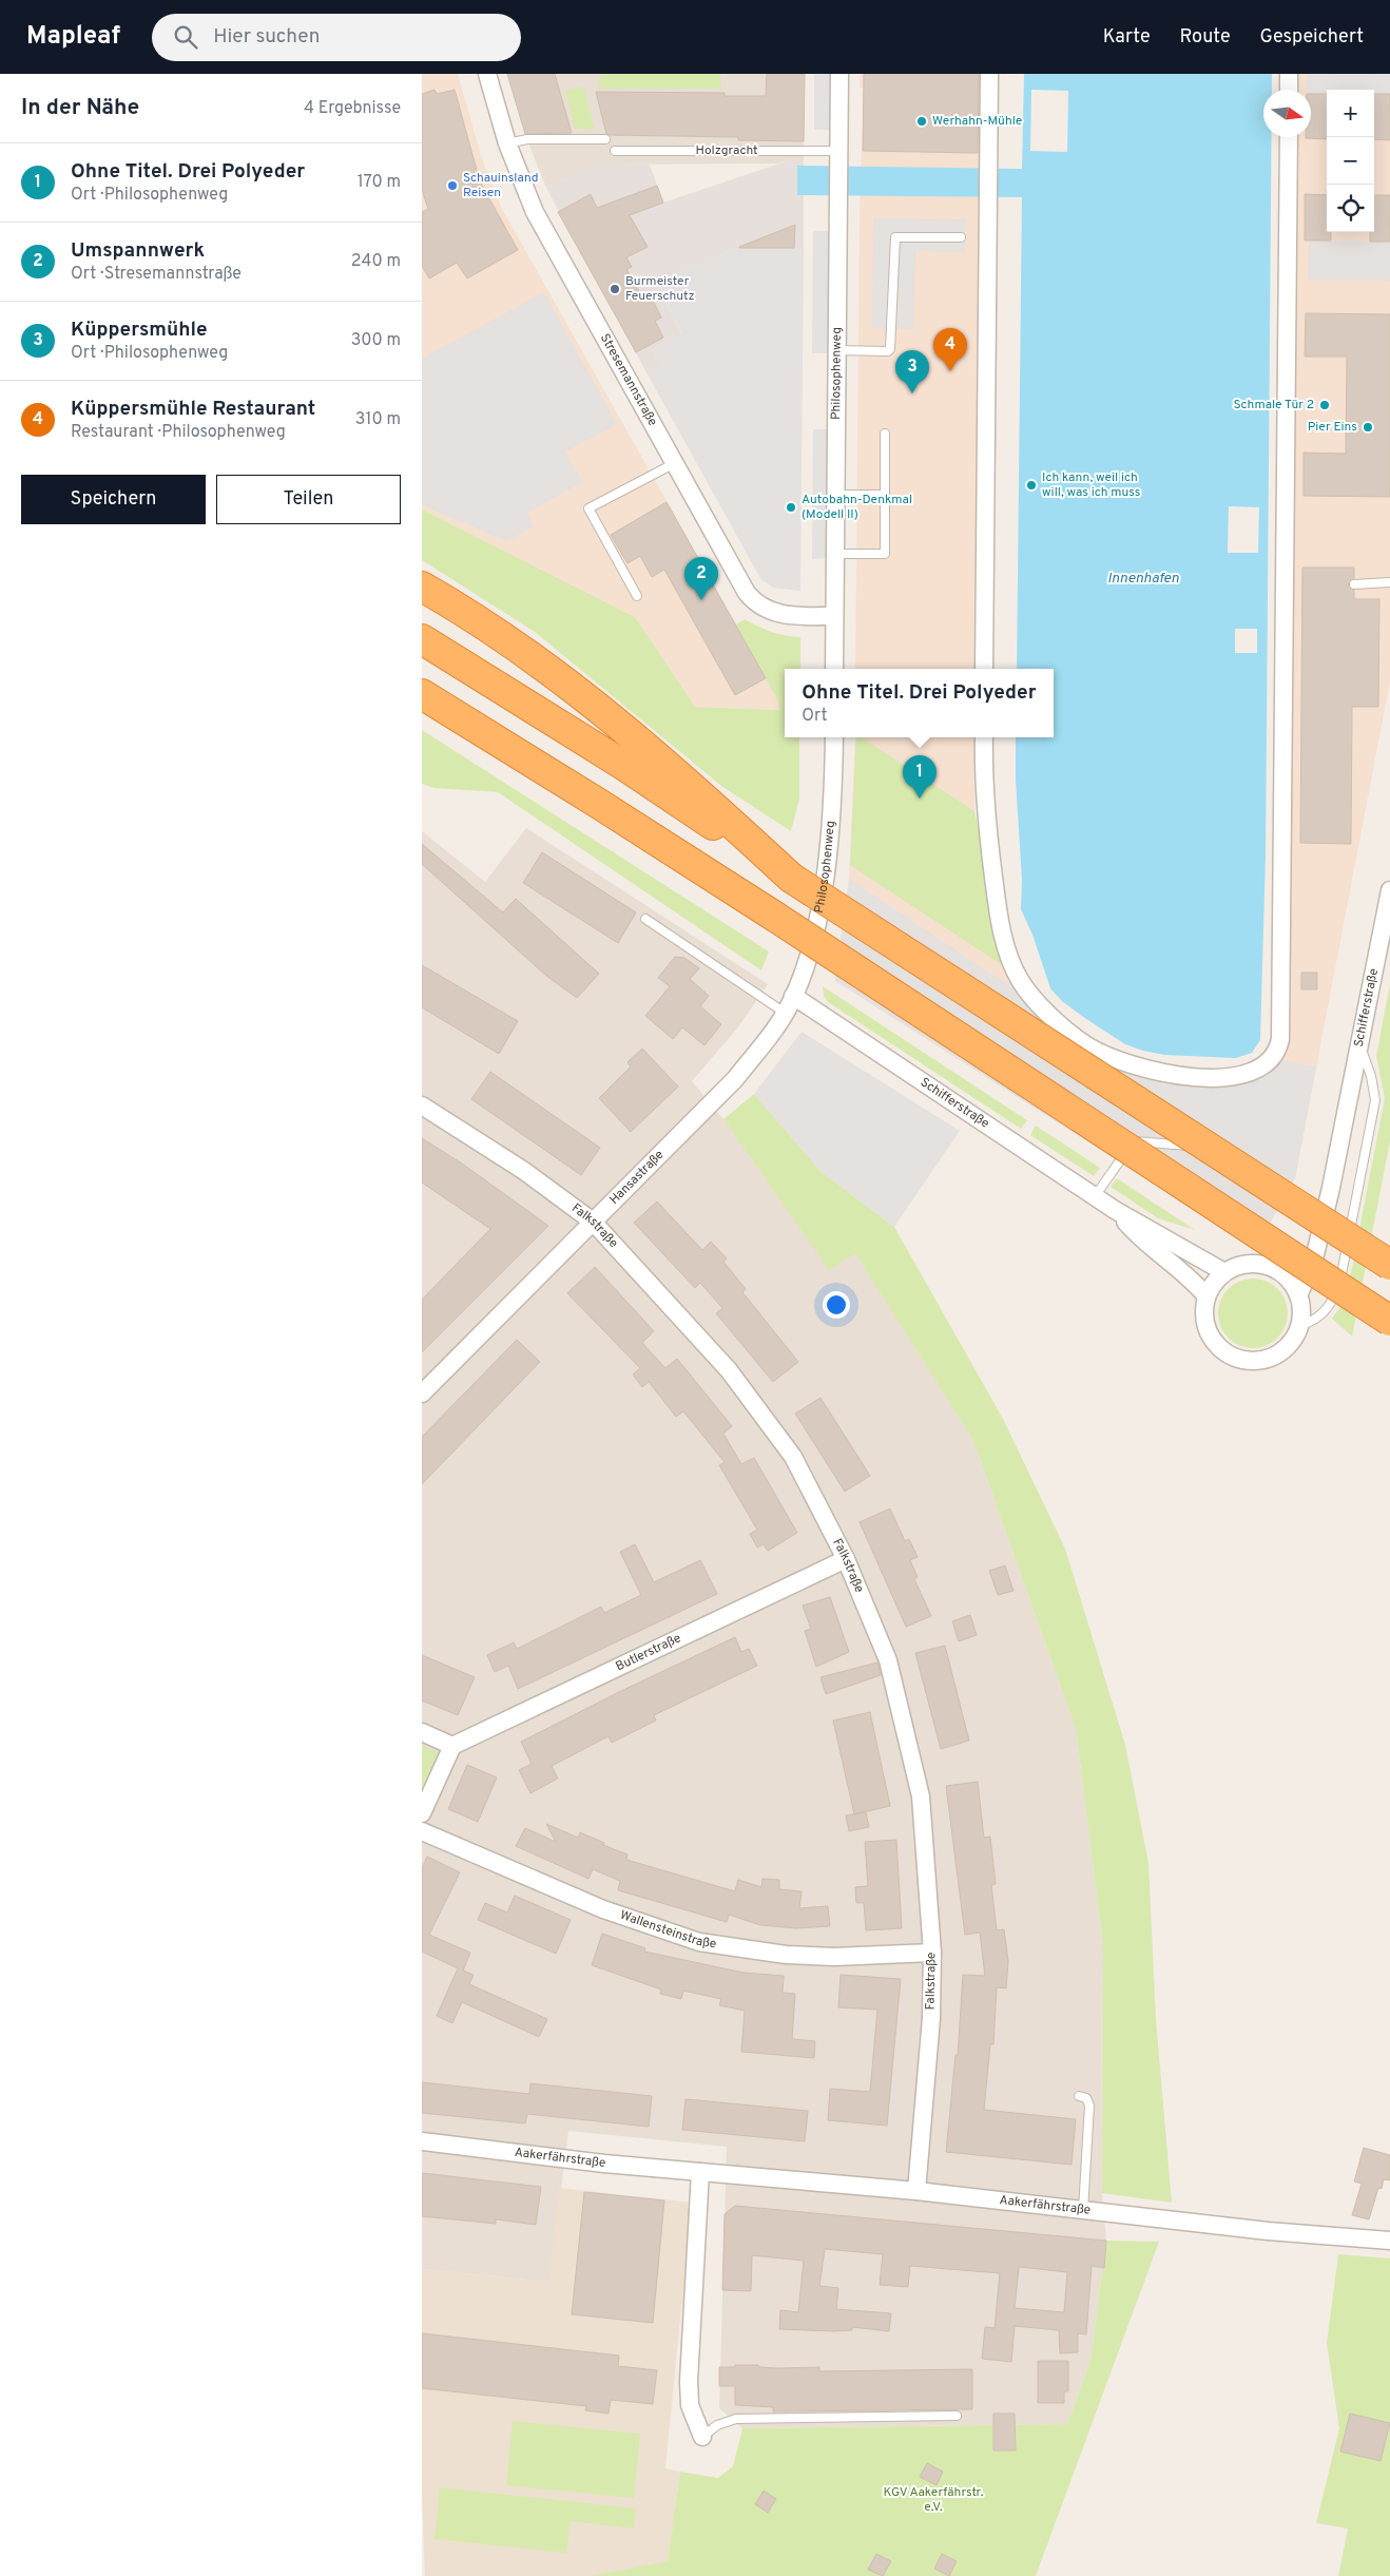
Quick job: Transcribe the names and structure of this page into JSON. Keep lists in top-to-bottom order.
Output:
{
  "streets": {
    "street": [
      "Philosophenweg",
      "Stresemannstraße",
      "Schifferstraße",
      "Hansastraße",
      "Falkstraße",
      "Butlerstraße",
      "Wallensteinstraße",
      "Aakerfährstraße"
    ],
    "lane": ["Holzgracht"]
  },
  "crossings": [
    ["Holzgracht", "Philosophenweg"],
    ["Philosophenweg", "Stresemannstraße"],
    ["Philosophenweg", "Schifferstraße"],
    ["Philosophenweg", "Hansastraße"],
    ["Schifferstraße", "Hansastraße"],
    ["Hansastraße", "Falkstraße"],
    ["Falkstraße", "Butlerstraße"],
    ["Falkstraße", "Wallensteinstraße"],
    ["Falkstraße", "Aakerfährstraße"]
  ],
  "water": ["Innenhafen"],
  "parks": ["KGV Aakerfährstr. e.V."],
  "places": [
    "Werhahn-Mühle",
    "Schauinsland Reisen",
    "Burmeister Feuerschutz",
    "Schmale Tür 2",
    "Pier Eins",
    "Ich kann, weil ich will, was ich muss",
    "Autobahn-Denkmal (Modell II)"
  ],
  "north": "right",
  "page": {
    "header": "Mapleaf",
    "search": "Hier suchen",
    "nav": ["Karte", "Route", "Gespeichert"],
    "heading": ["In der Nähe", "4 Ergebnisse"],
    "map_buttons": ["+", "−"],
    "list": [
      {
        "mark": "1",
        "name": "Ohne Titel. Drei Polyeder",
        "note": "Ort · Philosophenweg",
        "value": "170 m"
      },
      {
        "mark": "2",
        "name": "Umspannwerk",
        "note": "Ort · Stresemannstraße",
        "value": "240 m"
      },
      {
        "mark": "3",
        "name": "Küppersmühle",
        "note": "Ort · Philosophenweg",
        "value": "300 m"
      },
      {
        "mark": "4",
        "name": "Küppersmühle Restaurant",
        "note": "Restaurant · Philosophenweg",
        "value": "310 m"
      }
    ],
    "pins": [
      "4",
      "3",
      "2",
      "1"
    ],
    "buttons": ["Speichern", "Teilen"],
    "popup": ["Ohne Titel. Drei Polyeder", "Ort"]
  }
}
